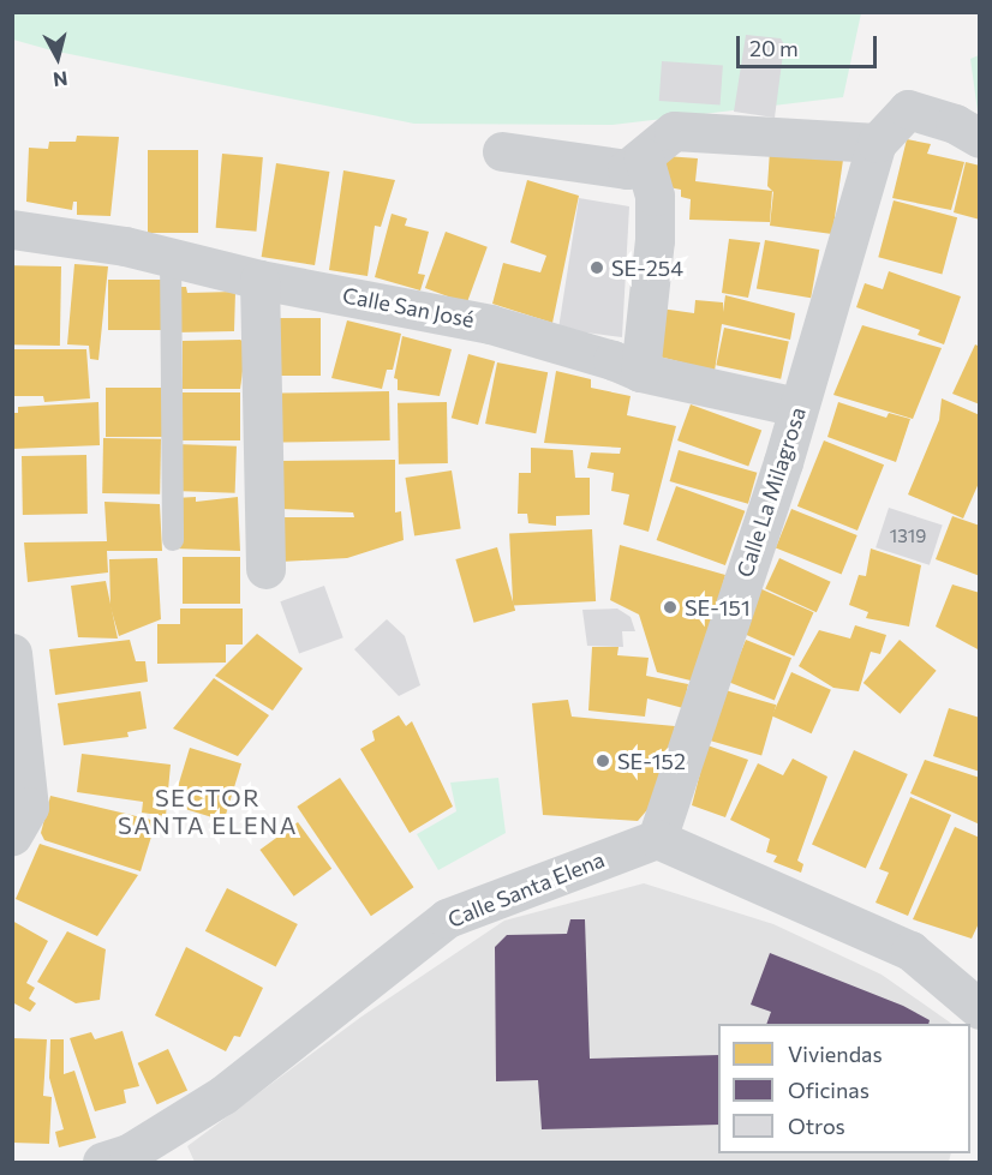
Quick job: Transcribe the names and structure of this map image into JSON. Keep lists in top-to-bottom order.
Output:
{
  "streets": {
    "street": ["Calle San José", "Calle La Milagrosa", "Calle Santa Elena"]
  },
  "crossings": [
    ["Calle San José", "Calle La Milagrosa"],
    ["Calle La Milagrosa", "Calle Santa Elena"]
  ],
  "districts": ["SECTOR SANTA ELENA"],
  "places": ["SE-254", "SE-151", "SE-152"],
  "house_numbers": ["1319"],
  "legend": ["Viviendas", "Oficinas", "Otros"],
  "scale_bar": "20 m",
  "north": "bottom"
}
